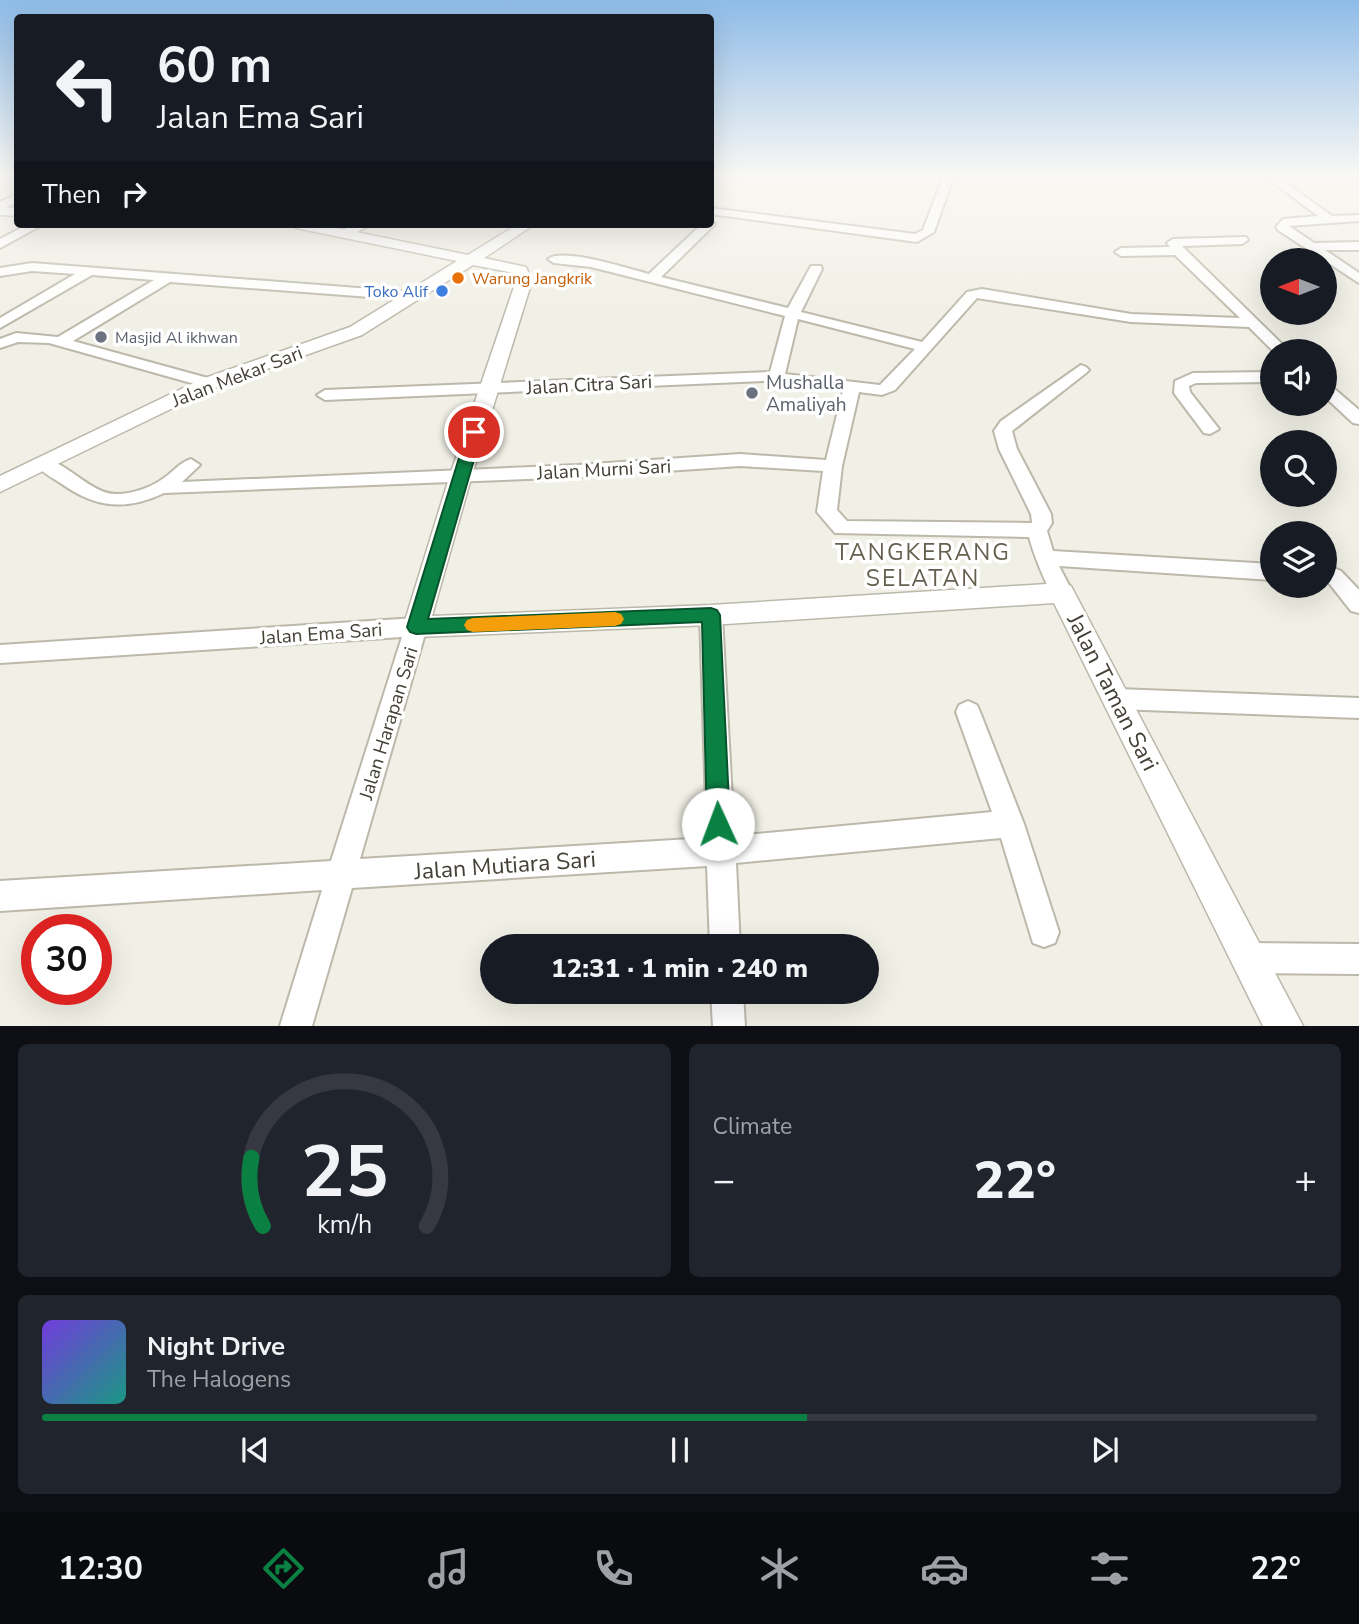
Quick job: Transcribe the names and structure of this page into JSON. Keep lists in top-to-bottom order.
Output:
{
  "streets": {
    "street": [
      "Jalan Mekar Sari",
      "Jalan Citra Sari",
      "Jalan Murni Sari",
      "Jalan Ema Sari",
      "Jalan Taman Sari",
      "Jalan Harapan Sari",
      "Jalan Mutiara Sari"
    ]
  },
  "crossings": [
    ["Jalan Mekar Sari", "Jalan Harapan Sari"],
    ["Jalan Citra Sari", "Jalan Harapan Sari"],
    ["Jalan Murni Sari", "Jalan Harapan Sari"],
    ["Jalan Ema Sari", "Jalan Taman Sari"],
    ["Jalan Ema Sari", "Jalan Harapan Sari"],
    ["Jalan Harapan Sari", "Jalan Mutiara Sari"]
  ],
  "districts": ["TANGKERANG SELATAN"],
  "places": [
    "Warung Jangkrik",
    "Toko Alif",
    "Masjid Al ikhwan",
    "Mushalla Amaliyah"
  ],
  "north": "left",
  "page": {
    "turn": ["60 m", "Jalan Ema Sari"],
    "then": "Then",
    "limit": "30",
    "trip": "12:31 · 1 min · 240 m",
    "tile": "Climate",
    "heat": ["−", "22°", "+"],
    "song": ["Night Drive", "The Halogens"],
    "tabs": ["12:30", "22°"],
    "gauge": ["25", "km/h"]
  }
}
